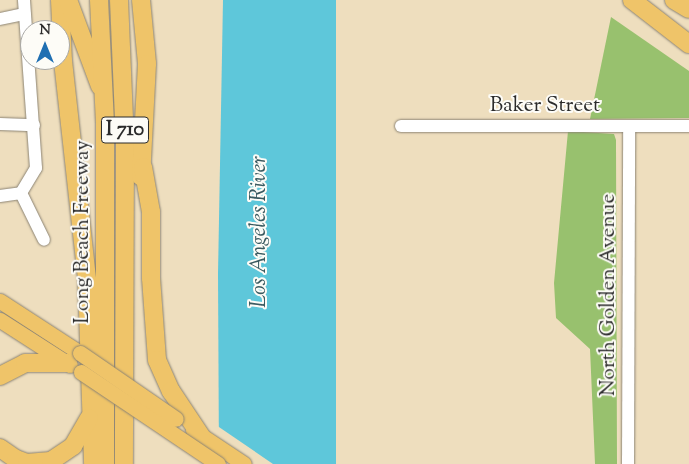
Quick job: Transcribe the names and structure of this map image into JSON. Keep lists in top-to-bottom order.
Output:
{
  "streets": {
    "highway": ["I 710", "Long Beach Freeway"],
    "street": ["Baker Street", "North Golden Avenue"]
  },
  "crossings": [
    ["Baker Street", "North Golden Avenue"]
  ],
  "water": ["Los Angeles River"],
  "north": "top"
}
